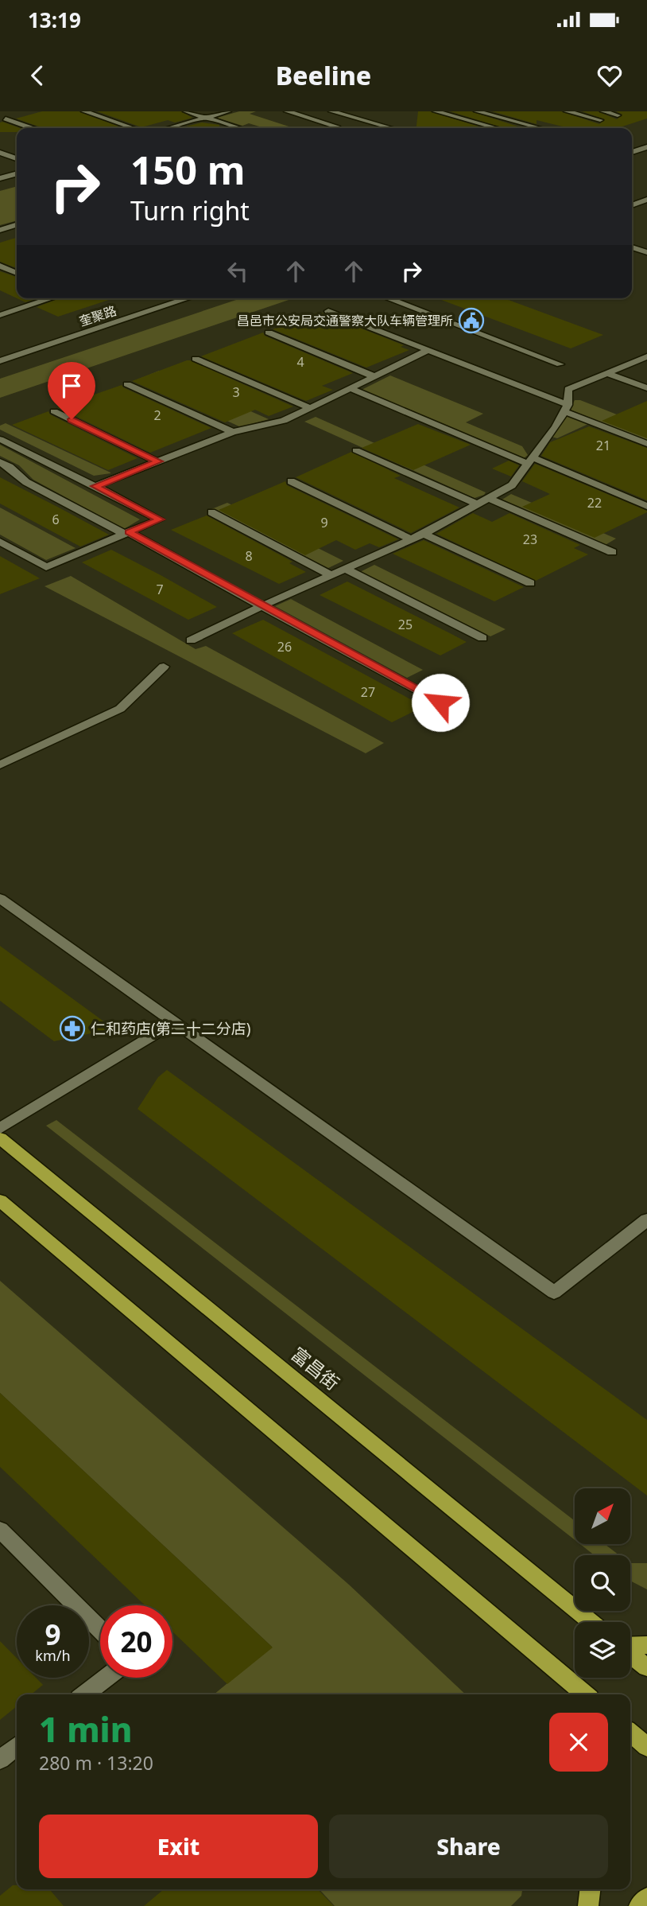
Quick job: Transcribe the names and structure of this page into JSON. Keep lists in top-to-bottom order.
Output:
{
  "streets": {
    "main road": ["富昌街"],
    "street": ["奎聚路"]
  },
  "places": {
    "public building": ["昌邑市公安局交通警察大队车辆管理所"],
    "pharmacy": ["仁和药店(第二十二分店)"]
  },
  "house_numbers": [
    "4",
    "3",
    "2",
    "21",
    "22",
    "6",
    "9",
    "23",
    "8",
    "7",
    "25",
    "26",
    "27"
  ],
  "north": "top right",
  "page": {
    "status": "13:19",
    "header": "Beeline",
    "turn": ["150 m", "Turn right"],
    "speed": "9 km/h",
    "limit": "20",
    "heading": ["1 min", "280 m · 13:20"],
    "buttons": ["Exit", "Share"]
  }
}
